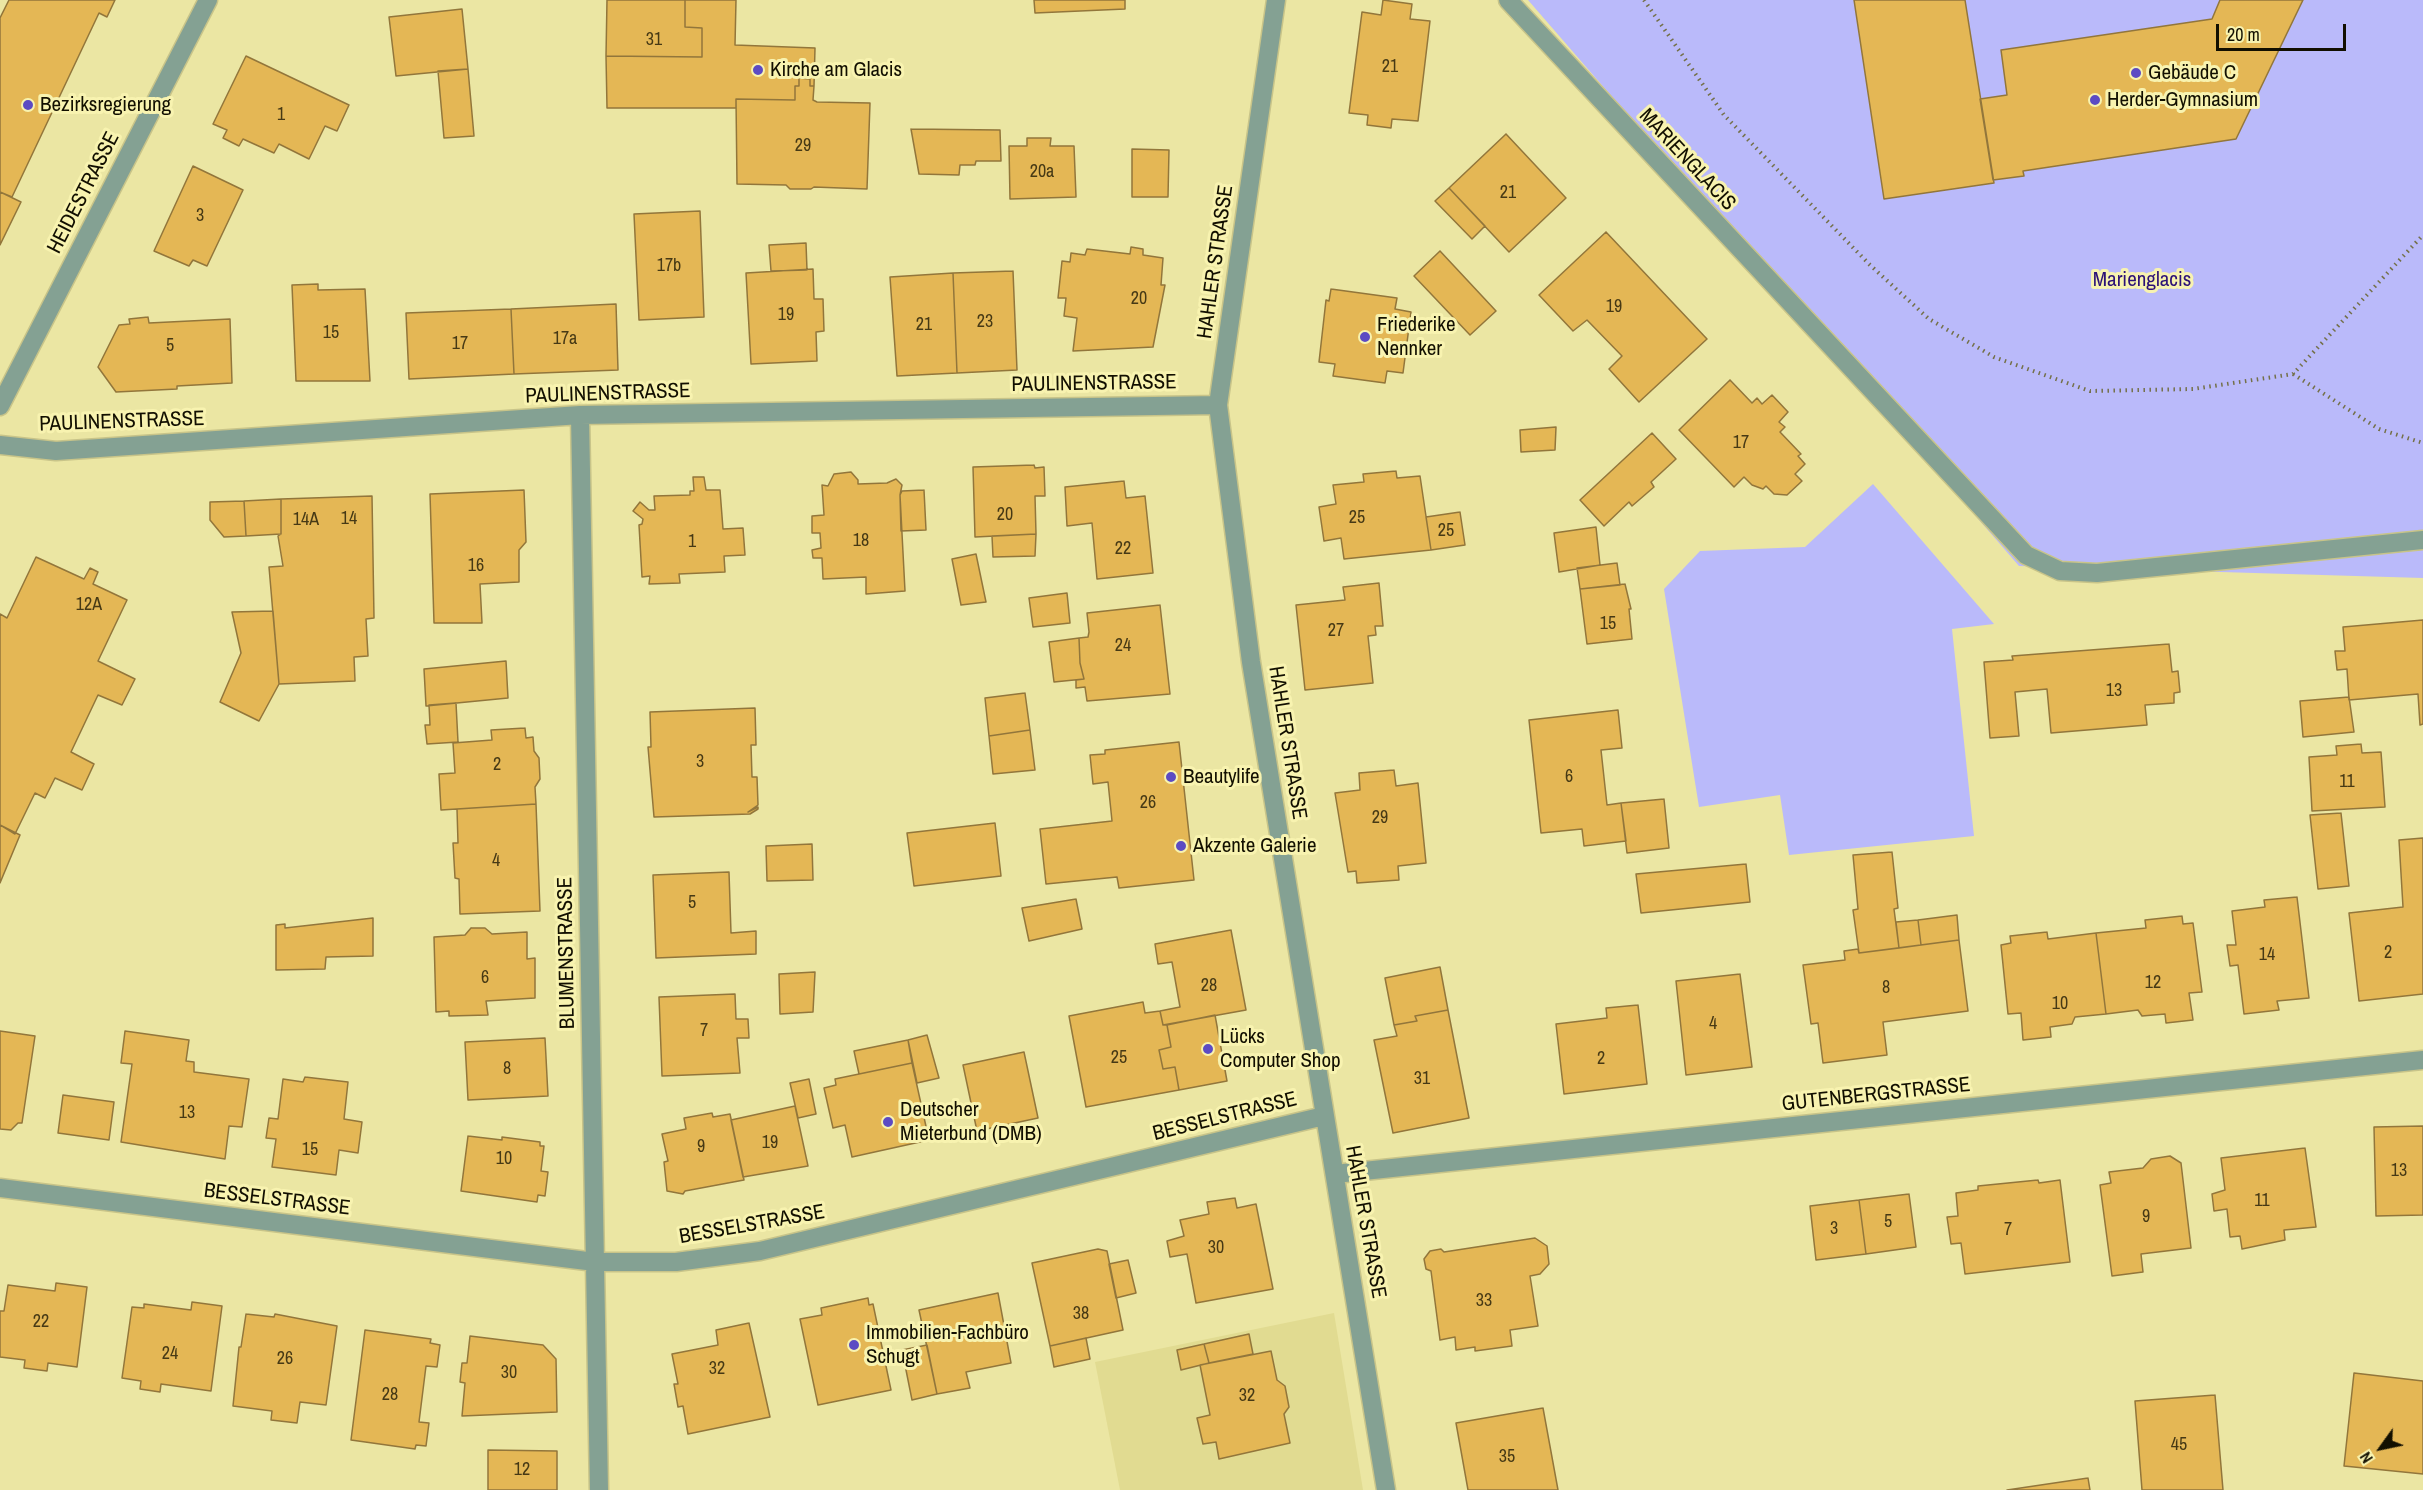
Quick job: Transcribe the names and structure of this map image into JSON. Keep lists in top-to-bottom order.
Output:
{
  "streets": {
    "street": [
      "MARIENGLACIS",
      "HEIDESTRASSE",
      "HAHLER STRASSE",
      "PAULINENSTRASSE",
      "BLUMENSTRASSE",
      "GUTENBERGSTRASSE",
      "BESSELSTRASSE"
    ]
  },
  "crossings": [
    ["HAHLER STRASSE", "PAULINENSTRASSE"],
    ["HAHLER STRASSE", "GUTENBERGSTRASSE"],
    ["HAHLER STRASSE", "BESSELSTRASSE"],
    ["PAULINENSTRASSE", "BLUMENSTRASSE"],
    ["BLUMENSTRASSE", "BESSELSTRASSE"]
  ],
  "parks": ["Marienglacis"],
  "places": [
    "Kirche am Glacis",
    "Gebäude C",
    "Herder-Gymnasium",
    "Bezirksregierung",
    "Friederike Nennker",
    "Beautylife",
    "Akzente Galerie",
    "Lücks Computer Shop",
    "Deutscher Mieterbund (DMB)",
    "Immobilien-Fachbüro Schugt"
  ],
  "house_numbers": [
    "31",
    "21",
    "1",
    "29",
    "20a",
    "21",
    "3",
    "17b",
    "20",
    "19",
    "19",
    "23",
    "21",
    "15",
    "17a",
    "17",
    "5",
    "17",
    "20",
    "25",
    "14",
    "14A",
    "25",
    "18",
    "1",
    "22",
    "16",
    "12A",
    "15",
    "27",
    "24",
    "13",
    "3",
    "2",
    "6",
    "11",
    "26",
    "29",
    "4",
    "5",
    "2",
    "14",
    "6",
    "12",
    "28",
    "8",
    "10",
    "4",
    "7",
    "25",
    "2",
    "8",
    "31",
    "13",
    "19",
    "9",
    "15",
    "10",
    "13",
    "11",
    "9",
    "5",
    "3",
    "7",
    "30",
    "33",
    "38",
    "22",
    "24",
    "26",
    "32",
    "30",
    "28",
    "32",
    "45",
    "35",
    "12"
  ],
  "scale_bar": "20 m",
  "north": "bottom left"
}
